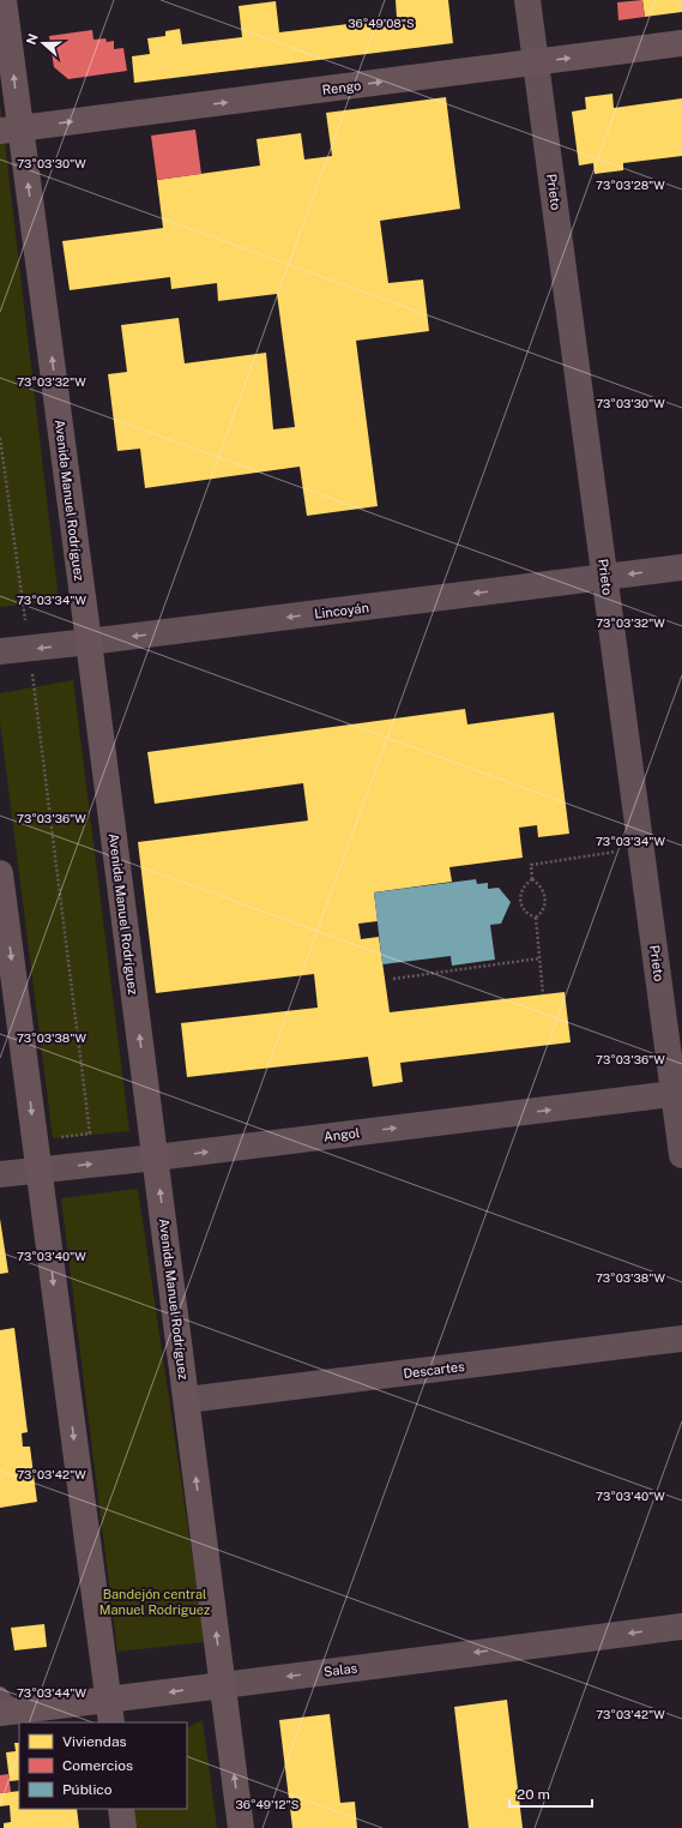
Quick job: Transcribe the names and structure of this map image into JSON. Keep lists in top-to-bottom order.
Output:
{
  "streets": {
    "main road": ["Rengo", "Avenida Manuel Rodríguez", "Salas"],
    "street": [
      "Prieto",
      "Lincoyán",
      "Angol",
      "Descartes"
    ]
  },
  "crossings": [
    ["Rengo", "Prieto"],
    ["Rengo", "Avenida Manuel Rodríguez"],
    ["Prieto", "Lincoyán"],
    ["Prieto", "Angol"],
    ["Avenida Manuel Rodríguez", "Lincoyán"],
    ["Avenida Manuel Rodríguez", "Angol"],
    ["Avenida Manuel Rodríguez", "Descartes"],
    ["Avenida Manuel Rodríguez", "Salas"]
  ],
  "one_way": [
    "Rengo",
    "Lincoyán",
    "Angol",
    "Salas"
  ],
  "parks": ["Bandejón central Manuel Rodriguez"],
  "legend": ["Viviendas", "Comercios", "Público"],
  "scale_bar": "20 m",
  "north": "left",
  "coordinates": [
    "36°49'08\"S",
    "73°03'30\"W",
    "73°03'28\"W",
    "73°03'32\"W",
    "73°03'34\"W",
    "73°03'36\"W",
    "73°03'38\"W",
    "73°03'40\"W",
    "73°03'42\"W",
    "73°03'44\"W",
    "36°49'12\"S"
  ]
}
